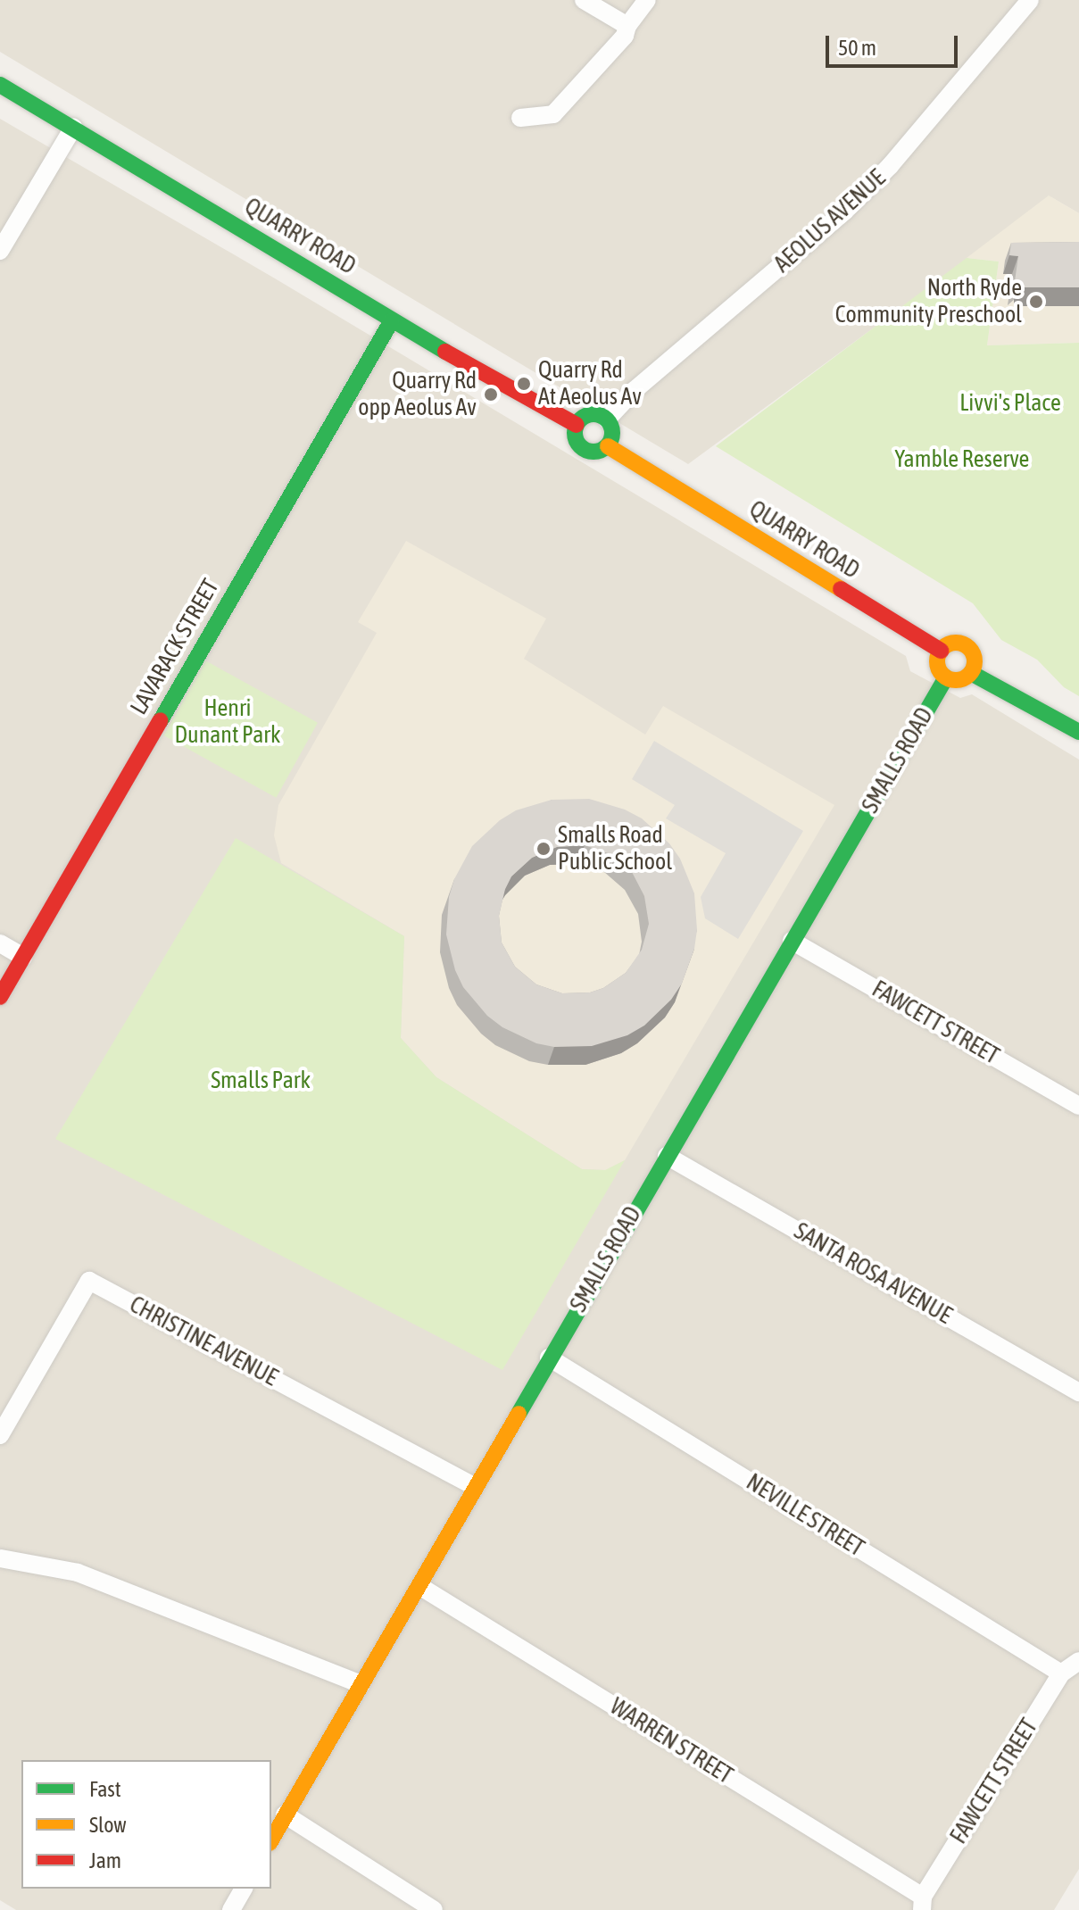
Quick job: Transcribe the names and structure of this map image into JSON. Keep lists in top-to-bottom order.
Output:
{
  "streets": {
    "street": [
      "AEOLUS AVENUE",
      "QUARRY ROAD",
      "LAVARACK STREET",
      "SMALLS ROAD",
      "FAWCETT STREET",
      "SANTA ROSA AVENUE",
      "CHRISTINE AVENUE",
      "NEVILLE STREET",
      "WARREN STREET"
    ]
  },
  "crossings": [
    ["AEOLUS AVENUE", "QUARRY ROAD"],
    ["QUARRY ROAD", "LAVARACK STREET"],
    ["QUARRY ROAD", "SMALLS ROAD"],
    ["SMALLS ROAD", "FAWCETT STREET"],
    ["SMALLS ROAD", "SANTA ROSA AVENUE"],
    ["SMALLS ROAD", "CHRISTINE AVENUE"],
    ["SMALLS ROAD", "NEVILLE STREET"],
    ["SMALLS ROAD", "WARREN STREET"],
    ["FAWCETT STREET", "NEVILLE STREET"],
    ["FAWCETT STREET", "WARREN STREET"]
  ],
  "parks": [
    "Livvi's Place",
    "Yamble Reserve",
    "Henri Dunant Park",
    "Smalls Park"
  ],
  "places": [
    "North Ryde Community Preschool",
    "Quarry Rd At Aeolus Av",
    "Quarry Rd opp Aeolus Av",
    "Smalls Road Public School"
  ],
  "legend": ["Fast", "Slow", "Jam"],
  "scale_bar": "50 m"
}
